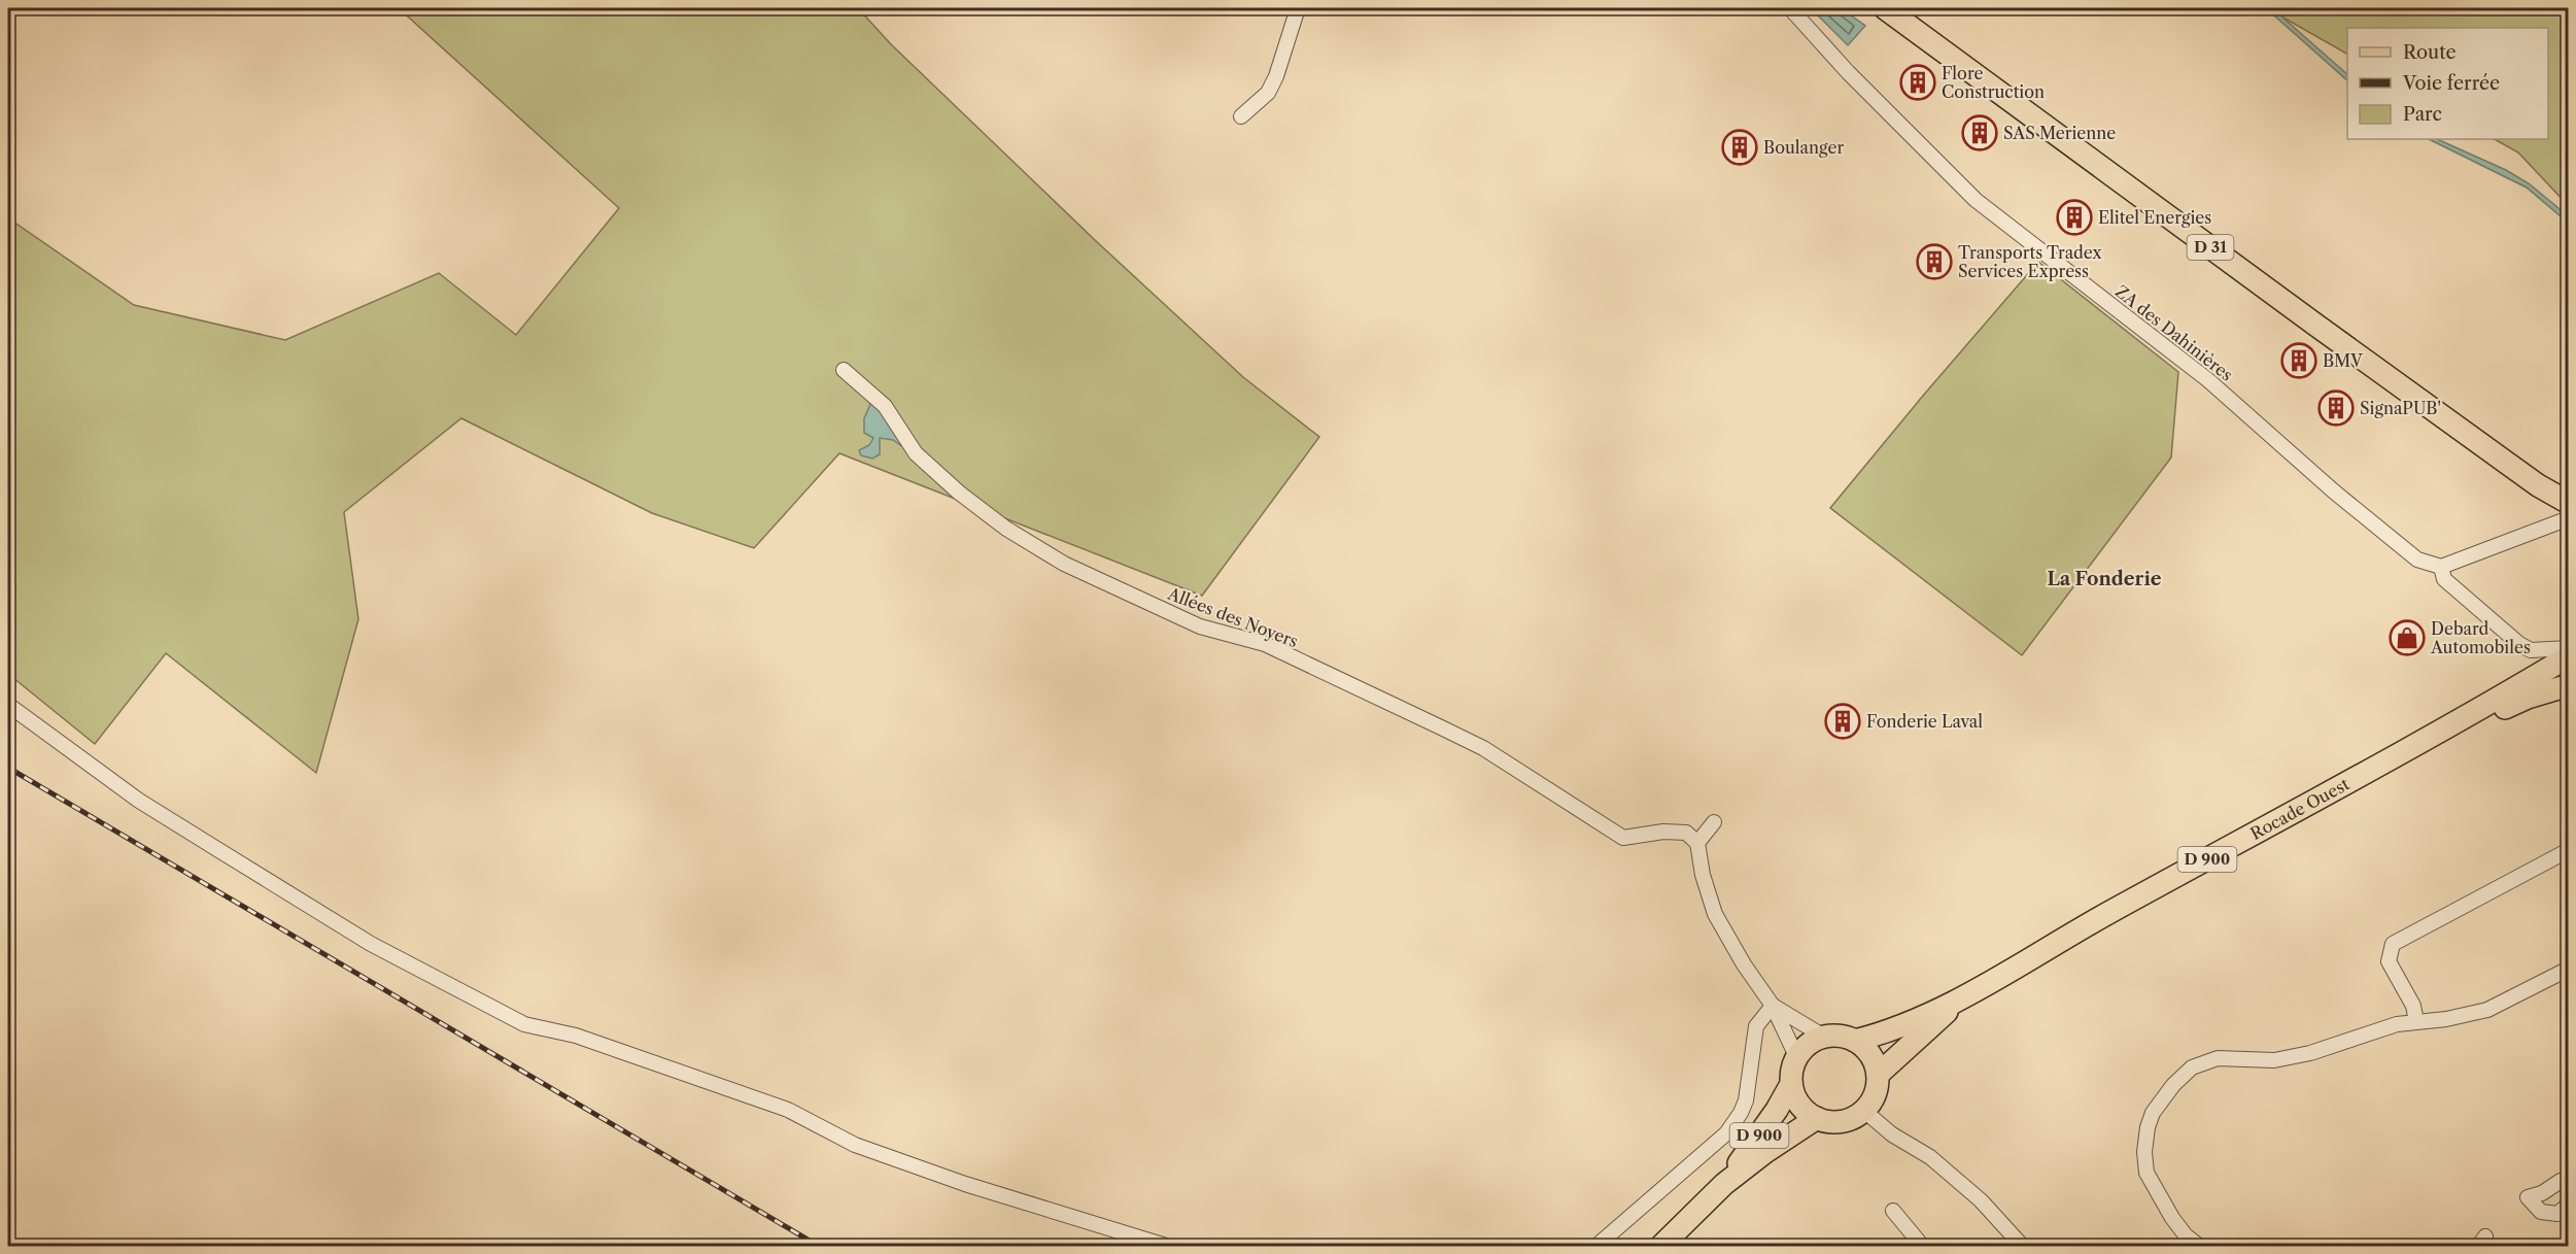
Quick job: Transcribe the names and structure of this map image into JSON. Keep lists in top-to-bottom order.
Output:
{
  "streets": {
    "main road": ["D 31", "Rocade Ouest", "D 900"],
    "street": ["ZA des Dahinières", "Allées des Noyers"]
  },
  "crossings": [
    ["Rocade Ouest", "D 900"]
  ],
  "districts": ["La Fonderie"],
  "places": {
    "building": [
      "Flore Construction",
      "SAS Merienne",
      "Boulanger",
      "Elitel Energies",
      "Transports Tradex Services Express",
      "BMV",
      "SignaPUB'",
      "Fonderie Laval"
    ],
    "shop": ["Debard Automobiles"]
  },
  "legend": ["Route", "Voie ferrée", "Parc"]
}
